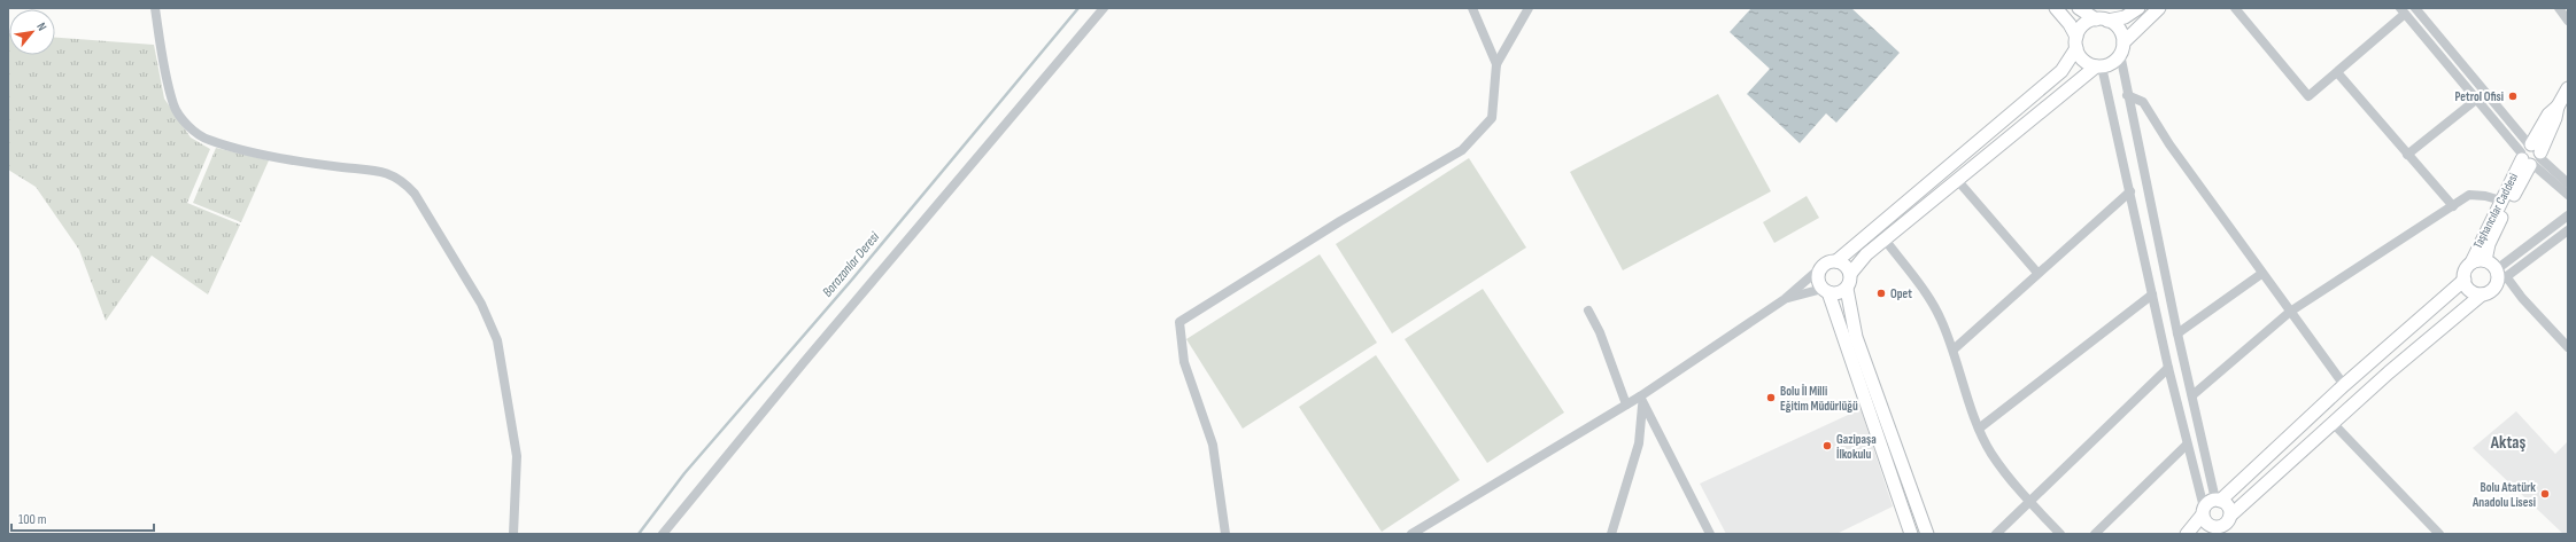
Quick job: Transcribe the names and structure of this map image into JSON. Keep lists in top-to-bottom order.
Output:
{
  "streets": {
    "main road": ["Taşhancılar Caddesi"]
  },
  "districts": ["Aktaş"],
  "water": ["Borazanlar Deresi"],
  "places": [
    "Petrol Ofisi",
    "Opet",
    "Bolu İl Milli Eğitim Müdürlüğü",
    "Gazipaşa İlkokulu",
    "Bolu Atatürk Anadolu Lisesi"
  ],
  "scale_bar": "100 m",
  "north": "top right"
}
